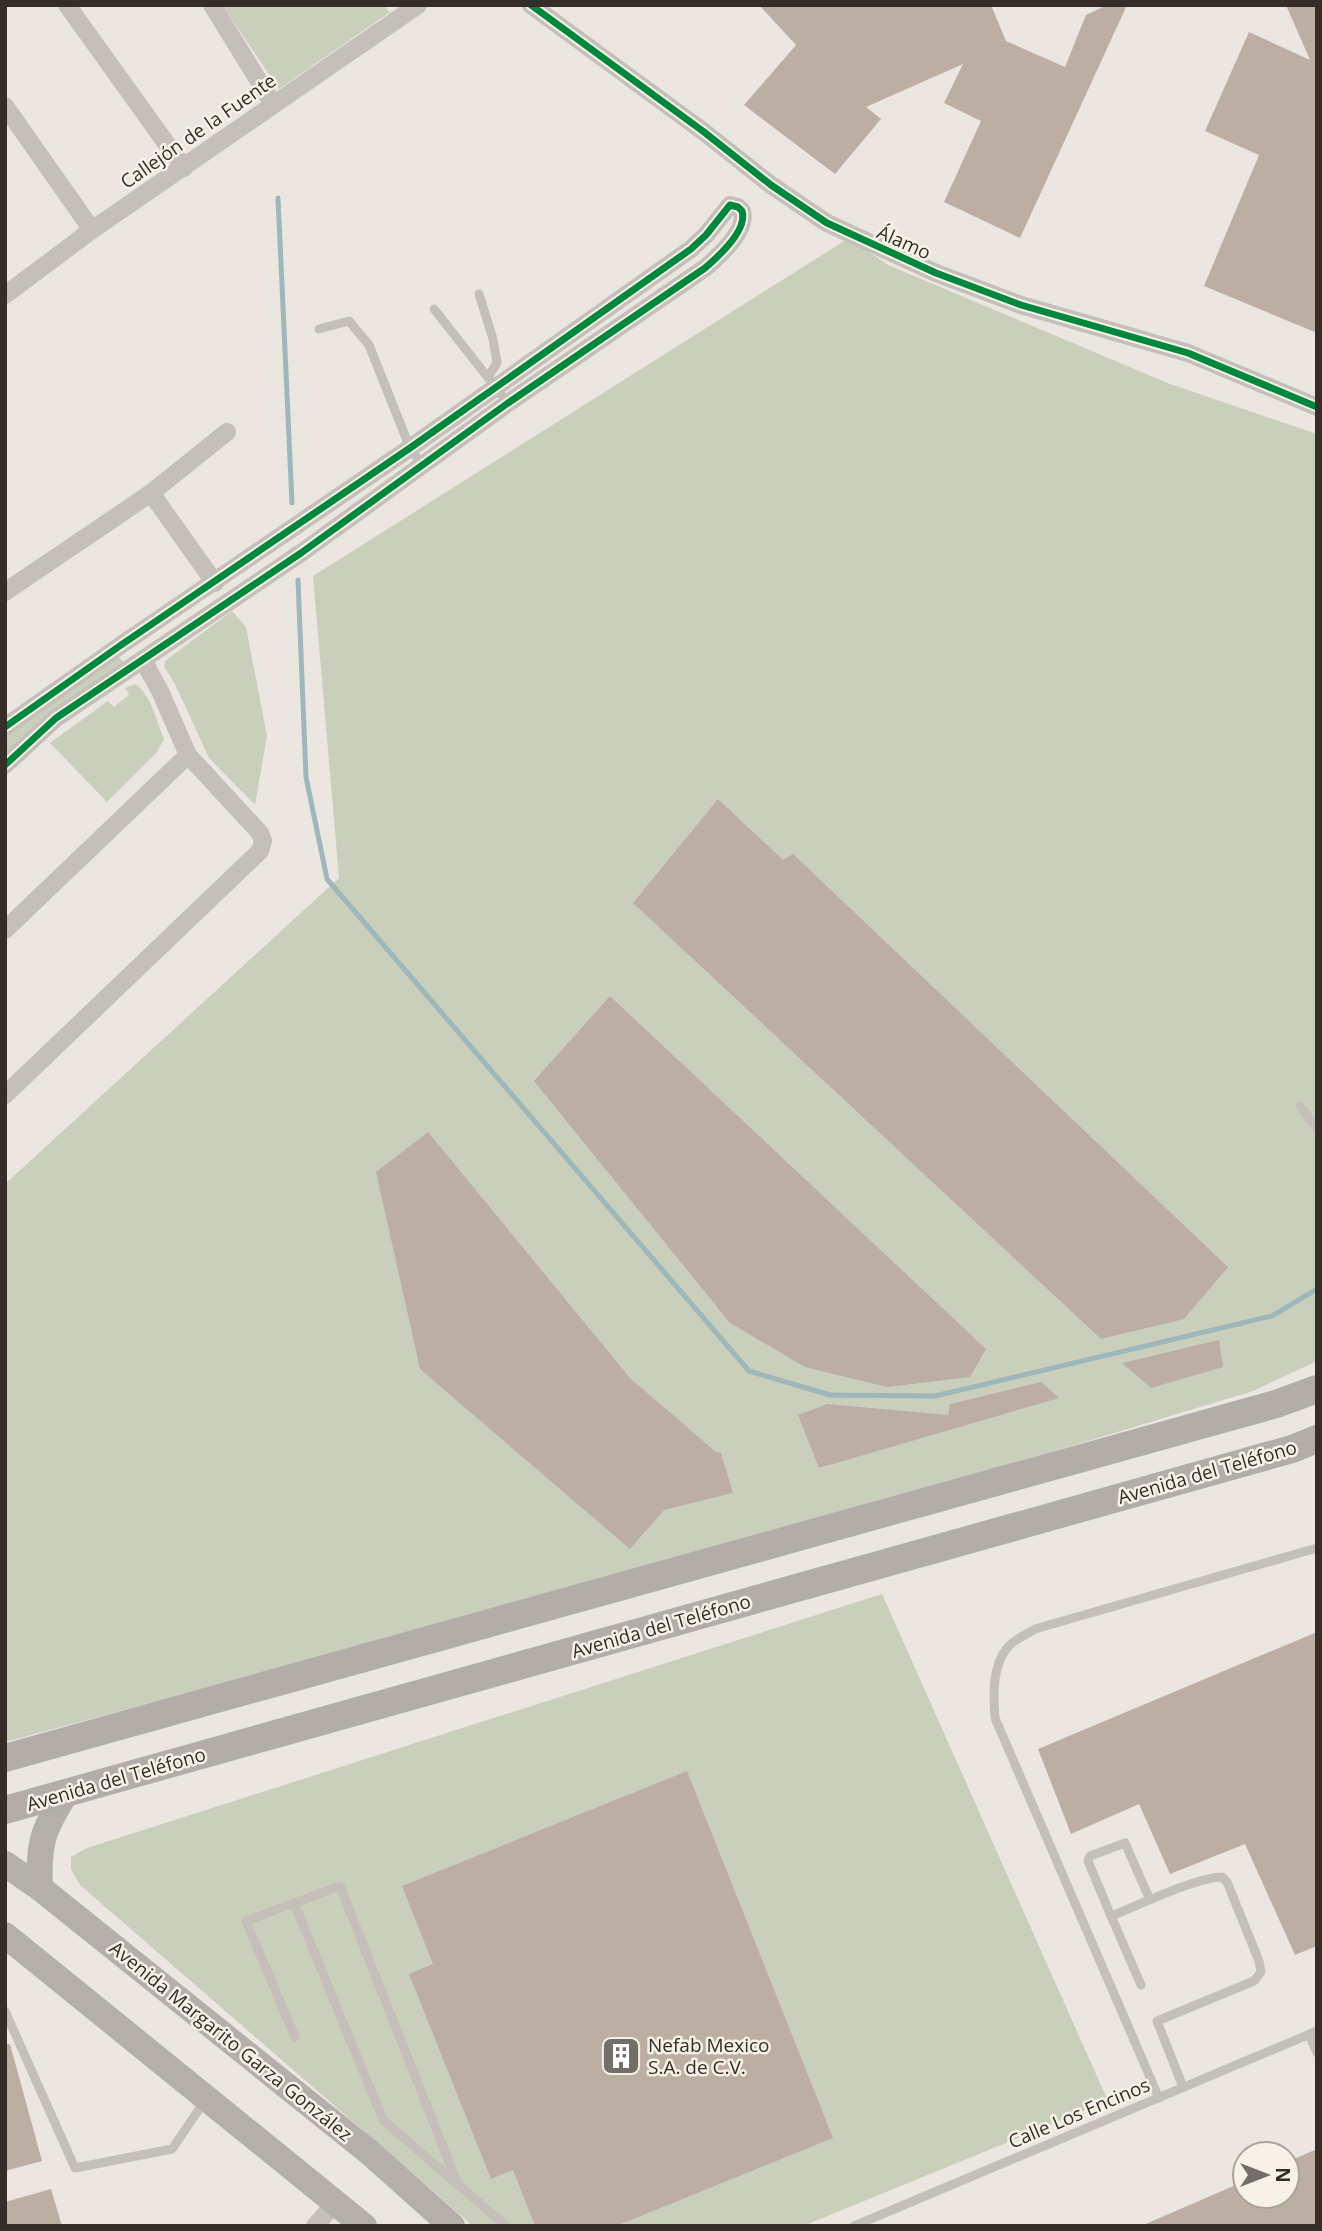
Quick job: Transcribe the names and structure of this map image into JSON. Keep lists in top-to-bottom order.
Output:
{
  "streets": {
    "main road": ["Avenida del Teléfono", "Avenida Margarito Garza González"],
    "street": ["Callejón de la Fuente", "Álamo"],
    "lane": ["Calle Los Encinos"]
  },
  "places": {
    "building": ["Nefab Mexico S.A. de C.V."]
  },
  "north": "right"
}
